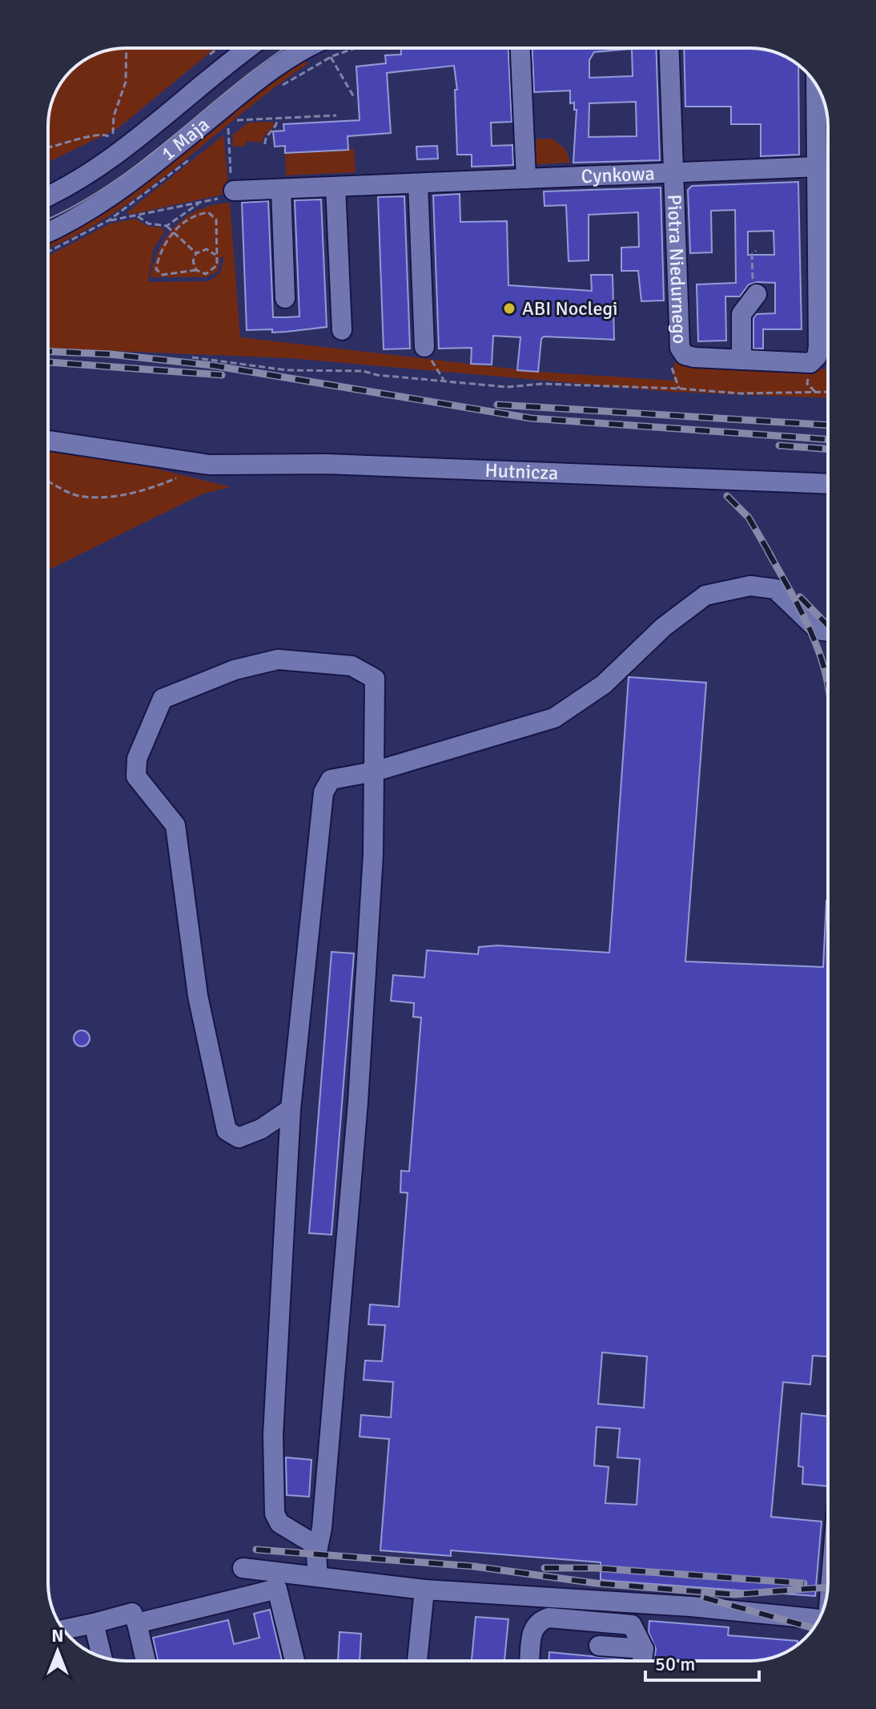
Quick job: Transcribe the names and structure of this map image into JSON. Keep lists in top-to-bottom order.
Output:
{
  "streets": {
    "street": [
      "1 Maja",
      "Cynkowa",
      "Piotra Niedurnego",
      "Hutnicza"
    ]
  },
  "crossings": [
    ["Cynkowa", "Piotra Niedurnego"]
  ],
  "places": ["ABI Noclegi"],
  "scale_bar": "50 m",
  "north": "top"
}
